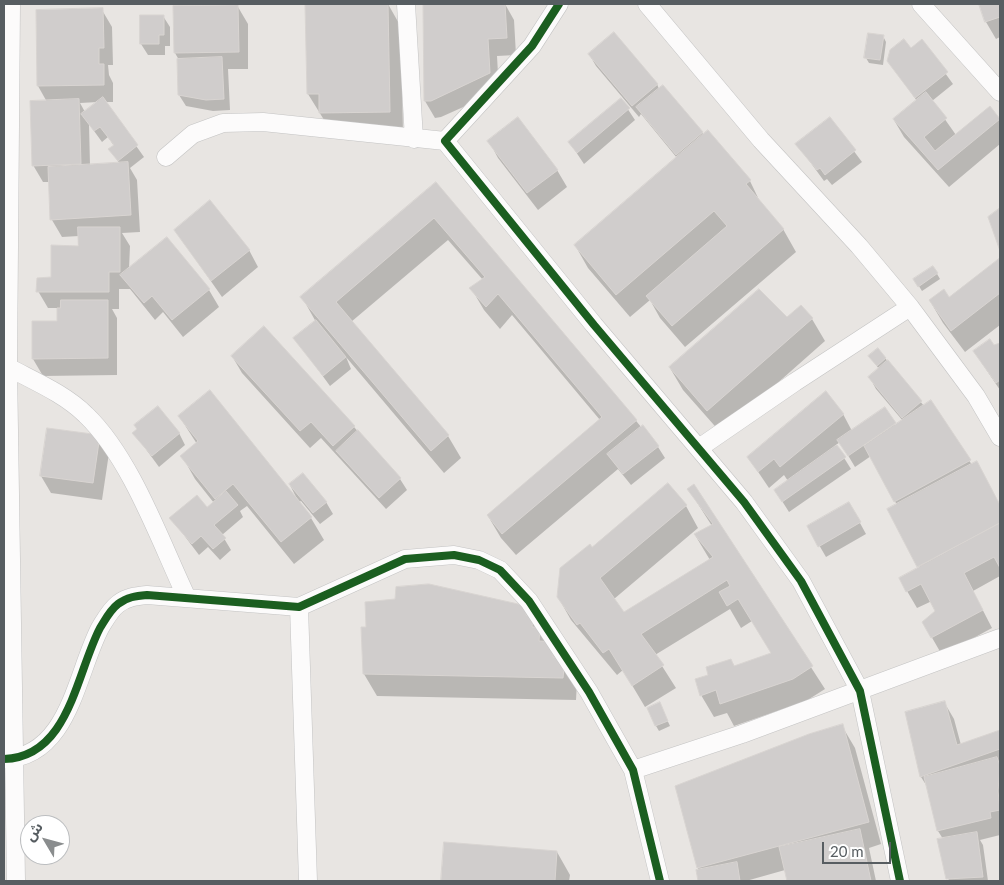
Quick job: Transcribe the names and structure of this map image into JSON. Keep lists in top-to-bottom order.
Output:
{
  "scale_bar": "20 m",
  "north": "top left"
}
